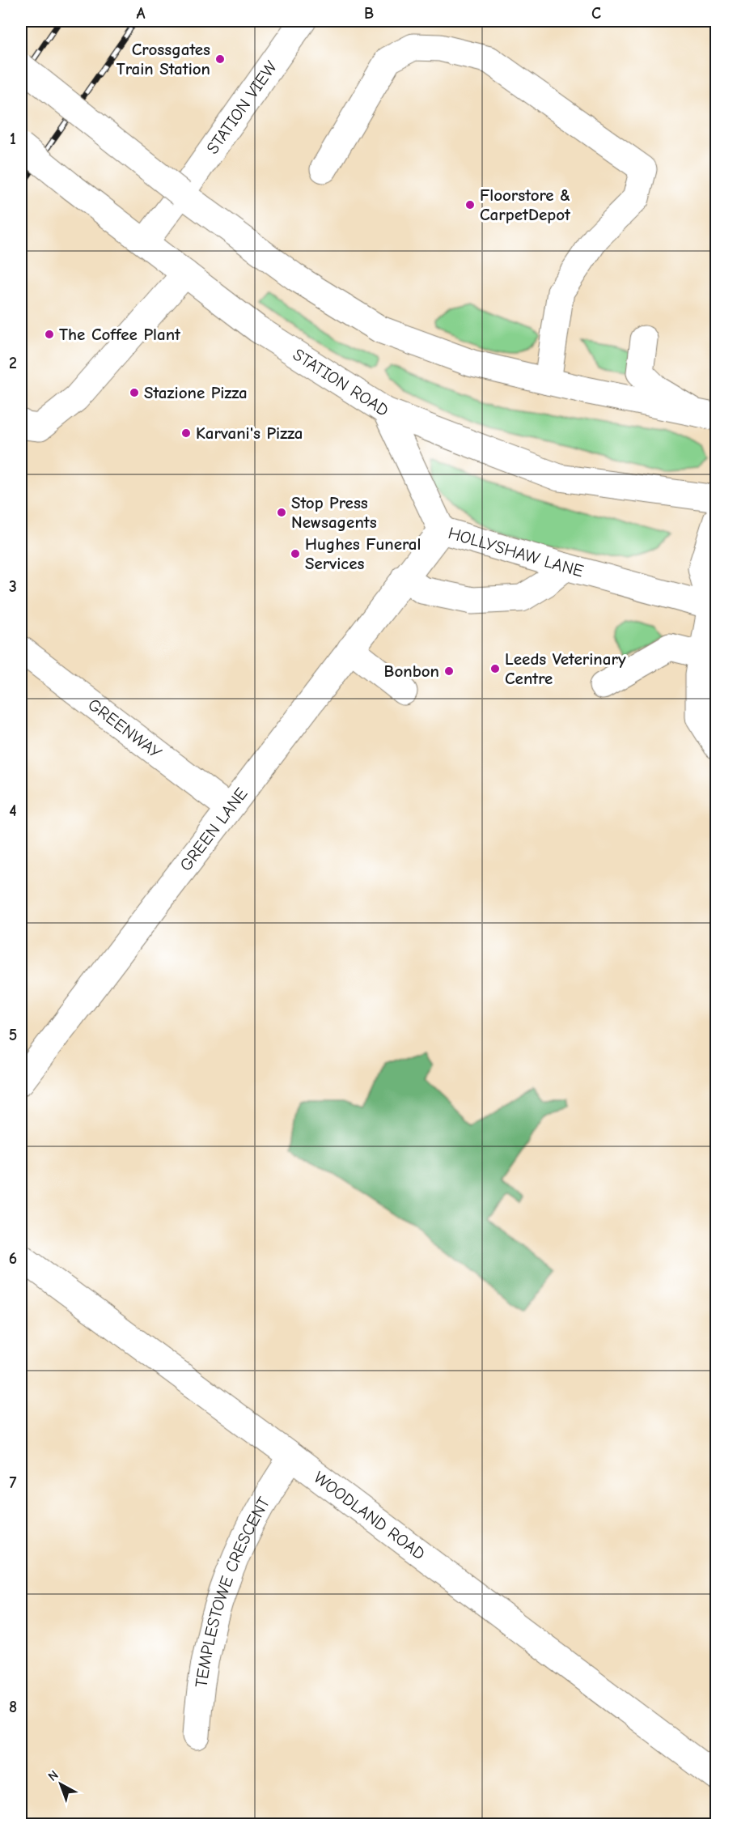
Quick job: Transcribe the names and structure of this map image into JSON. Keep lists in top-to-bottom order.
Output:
{
  "streets": {
    "street": [
      "STATION VIEW",
      "STATION ROAD",
      "HOLLYSHAW LANE",
      "GREENWAY",
      "GREEN LANE",
      "WOODLAND ROAD",
      "TEMPLESTOWE CRESCENT"
    ]
  },
  "crossings": [
    ["STATION VIEW", "STATION ROAD"],
    ["STATION ROAD", "HOLLYSHAW LANE"],
    ["HOLLYSHAW LANE", "GREEN LANE"],
    ["GREENWAY", "GREEN LANE"],
    ["WOODLAND ROAD", "TEMPLESTOWE CRESCENT"]
  ],
  "places": [
    "Crossgates Train Station",
    "Floorstore & CarpetDepot",
    "The Coffee Plant",
    "Stazione Pizza",
    "Karvani's Pizza",
    "Stop Press Newsagents",
    "Hughes Funeral Services",
    "Leeds Veterinary Centre",
    "Bonbon"
  ],
  "north": "top left",
  "grid": {
    "columns": ["A", "B", "C"],
    "rows": [
      "1",
      "2",
      "3",
      "4",
      "5",
      "6",
      "7",
      "8"
    ]
  }
}
